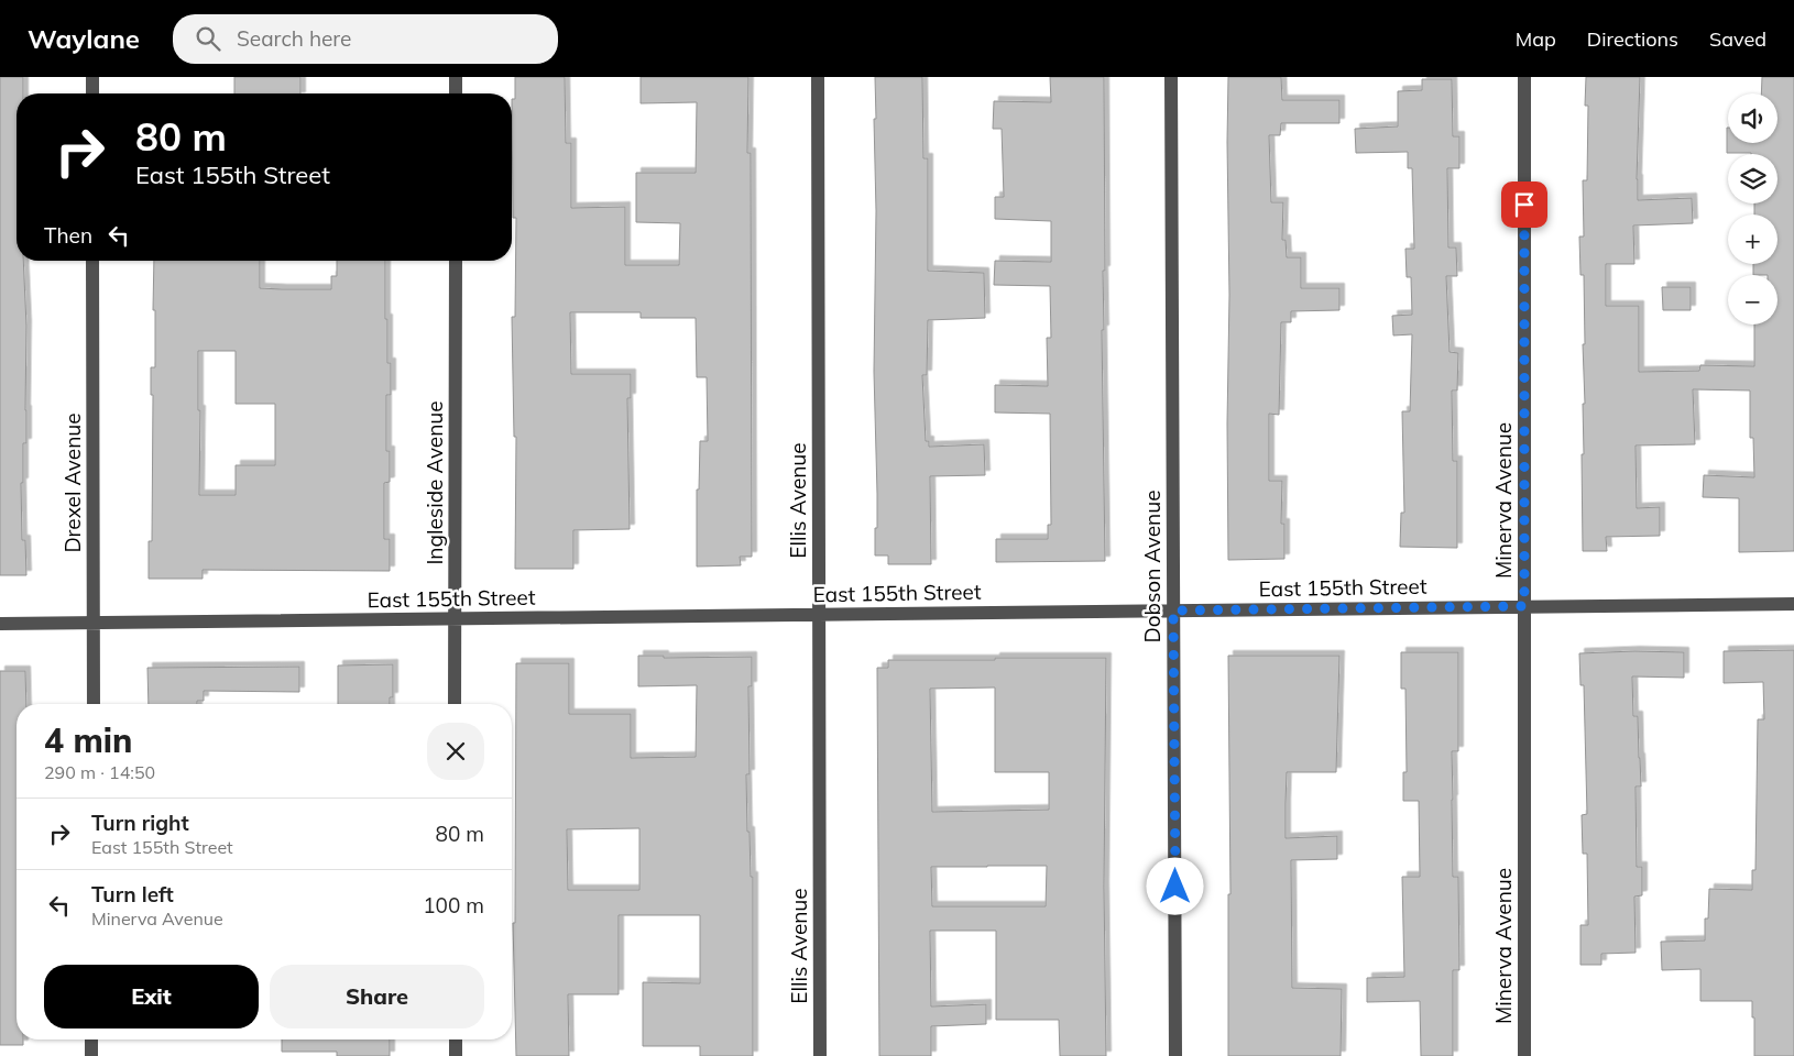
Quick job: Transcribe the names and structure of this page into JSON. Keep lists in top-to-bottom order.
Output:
{
  "streets": {
    "street": [
      "Drexel Avenue",
      "Ingleside Avenue",
      "Ellis Avenue",
      "Minerva Avenue",
      "Dobson Avenue",
      "East 155th Street"
    ]
  },
  "crossings": [
    ["Drexel Avenue", "East 155th Street"],
    ["Ingleside Avenue", "East 155th Street"],
    ["Ellis Avenue", "East 155th Street"],
    ["Minerva Avenue", "East 155th Street"],
    ["Dobson Avenue", "East 155th Street"]
  ],
  "page": {
    "header": "Waylane",
    "search": "Search here",
    "nav": ["Map", "Directions", "Saved"],
    "map_buttons": ["+", "−"],
    "turn": ["80 m", "East 155th Street"],
    "then": "Then",
    "heading": ["4 min", "290 m · 14:50"],
    "list": [
      {
        "name": "Turn right",
        "note": "East 155th Street",
        "value": "80 m"
      },
      {
        "name": "Turn left",
        "note": "Minerva Avenue",
        "value": "100 m"
      }
    ],
    "buttons": ["Exit", "Share"]
  }
}
